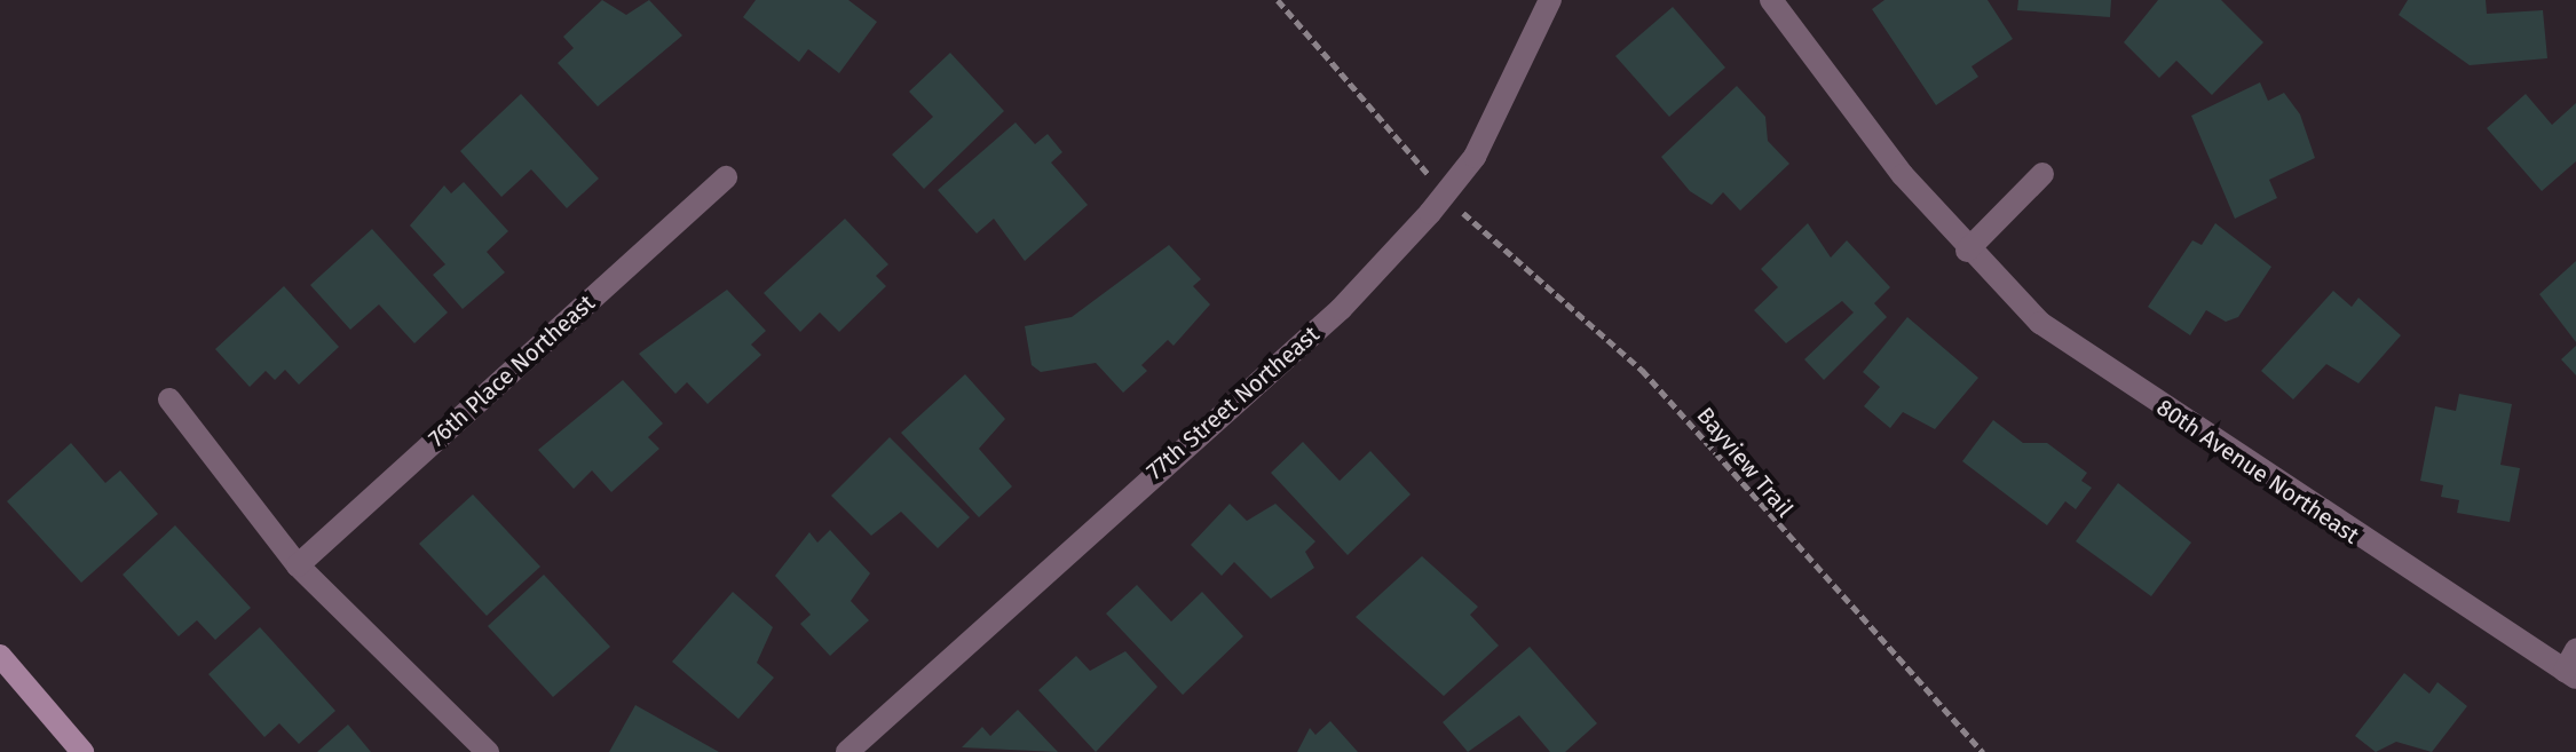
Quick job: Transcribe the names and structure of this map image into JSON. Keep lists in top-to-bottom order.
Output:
{
  "streets": {
    "street": ["76th Place Northeast", "77th Street Northeast", "80th Avenue Northeast"],
    "path": ["Bayview Trail"]
  }
}
